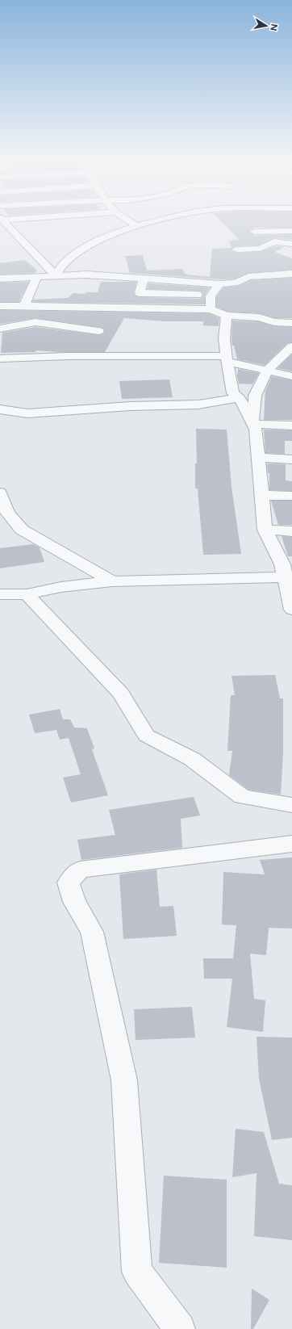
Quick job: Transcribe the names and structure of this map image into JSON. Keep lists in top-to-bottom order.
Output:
{
  "north": "right"
}
